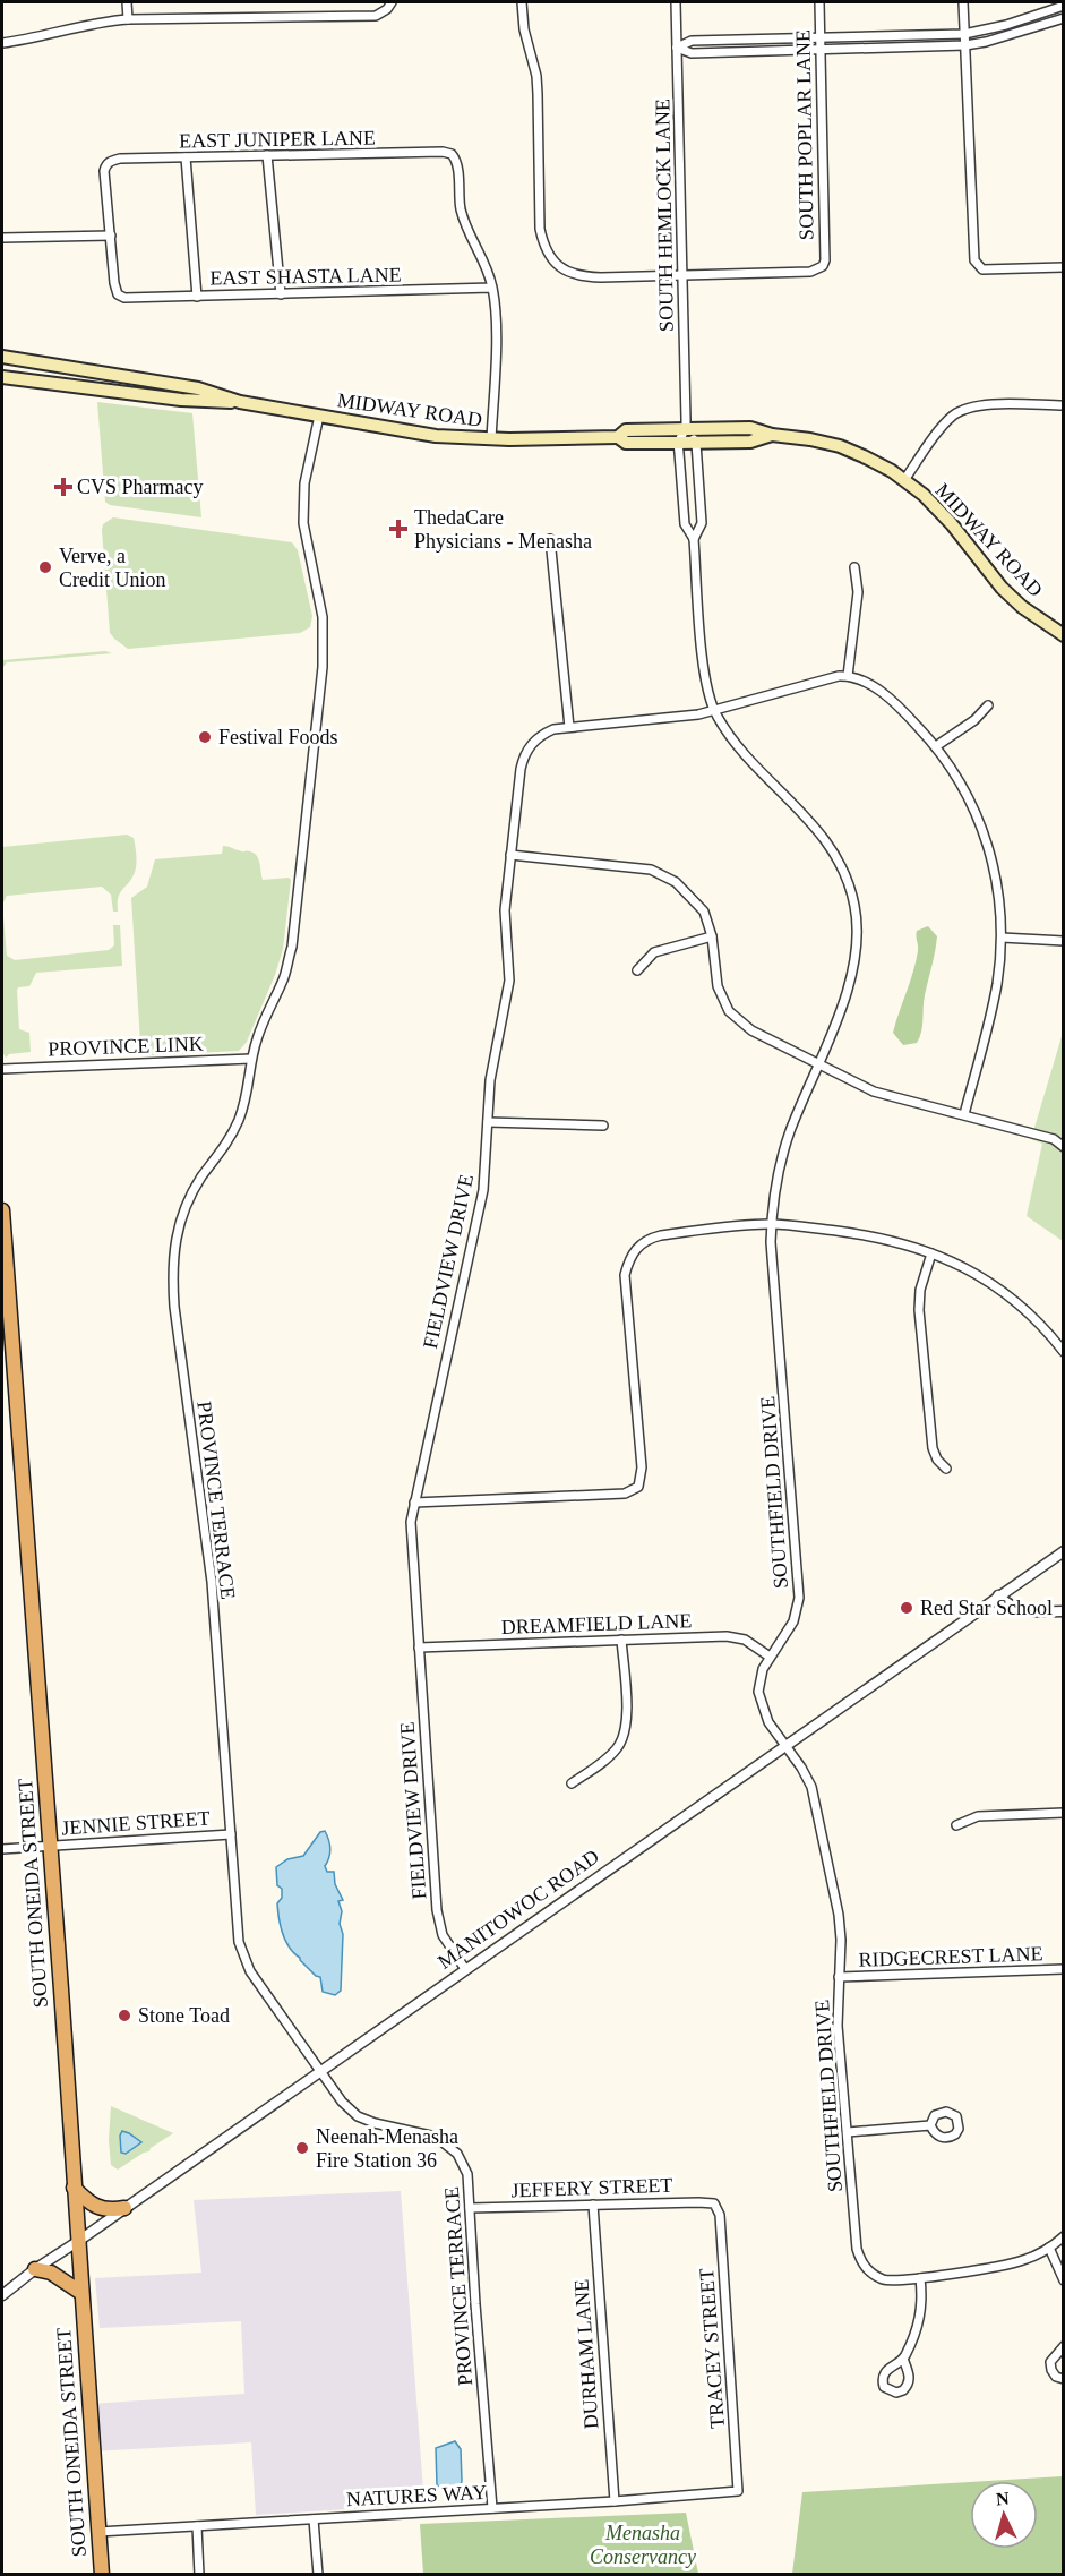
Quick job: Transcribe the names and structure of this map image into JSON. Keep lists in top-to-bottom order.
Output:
{
  "streets": {
    "highway": ["SOUTH ONEIDA STREET"],
    "main road": ["MIDWAY ROAD"],
    "street": [
      "SOUTH POPLAR LANE",
      "EAST JUNIPER LANE",
      "SOUTH HEMLOCK LANE",
      "EAST SHASTA LANE",
      "PROVINCE LINK",
      "FIELDVIEW DRIVE",
      "SOUTHFIELD DRIVE",
      "PROVINCE TERRACE",
      "DREAMFIELD LANE",
      "JENNIE STREET",
      "MANITOWOC ROAD",
      "RIDGECREST LANE",
      "JEFFERY STREET",
      "TRACEY STREET",
      "DURHAM LANE",
      "NATURES WAY"
    ]
  },
  "crossings": [
    ["SOUTH POPLAR LANE", "SOUTH HEMLOCK LANE"],
    ["EAST JUNIPER LANE", "EAST SHASTA LANE"],
    ["SOUTH HEMLOCK LANE", "MIDWAY ROAD"],
    ["MIDWAY ROAD", "SOUTHFIELD DRIVE"],
    ["MIDWAY ROAD", "PROVINCE TERRACE"],
    ["PROVINCE LINK", "PROVINCE TERRACE"],
    ["FIELDVIEW DRIVE", "SOUTHFIELD DRIVE"],
    ["FIELDVIEW DRIVE", "DREAMFIELD LANE"],
    ["FIELDVIEW DRIVE", "MANITOWOC ROAD"],
    ["SOUTHFIELD DRIVE", "DREAMFIELD LANE"],
    ["SOUTHFIELD DRIVE", "MANITOWOC ROAD"],
    ["SOUTHFIELD DRIVE", "RIDGECREST LANE"],
    ["PROVINCE TERRACE", "JENNIE STREET"],
    ["PROVINCE TERRACE", "MANITOWOC ROAD"],
    ["PROVINCE TERRACE", "JEFFERY STREET"],
    ["PROVINCE TERRACE", "NATURES WAY"],
    ["JENNIE STREET", "SOUTH ONEIDA STREET"],
    ["SOUTH ONEIDA STREET", "MANITOWOC ROAD"],
    ["SOUTH ONEIDA STREET", "NATURES WAY"],
    ["JEFFERY STREET", "TRACEY STREET"],
    ["JEFFERY STREET", "DURHAM LANE"],
    ["TRACEY STREET", "NATURES WAY"],
    ["DURHAM LANE", "NATURES WAY"]
  ],
  "parks": ["Menasha Conservancy"],
  "places": {
    "health": ["CVS Pharmacy", "ThedaCare Physicians - Menasha"],
    "other": [
      "Verve, a Credit Union",
      "Festival Foods",
      "Red Star School",
      "Stone Toad",
      "Neenah-Menasha Fire Station 36"
    ]
  },
  "north": "top"
}
